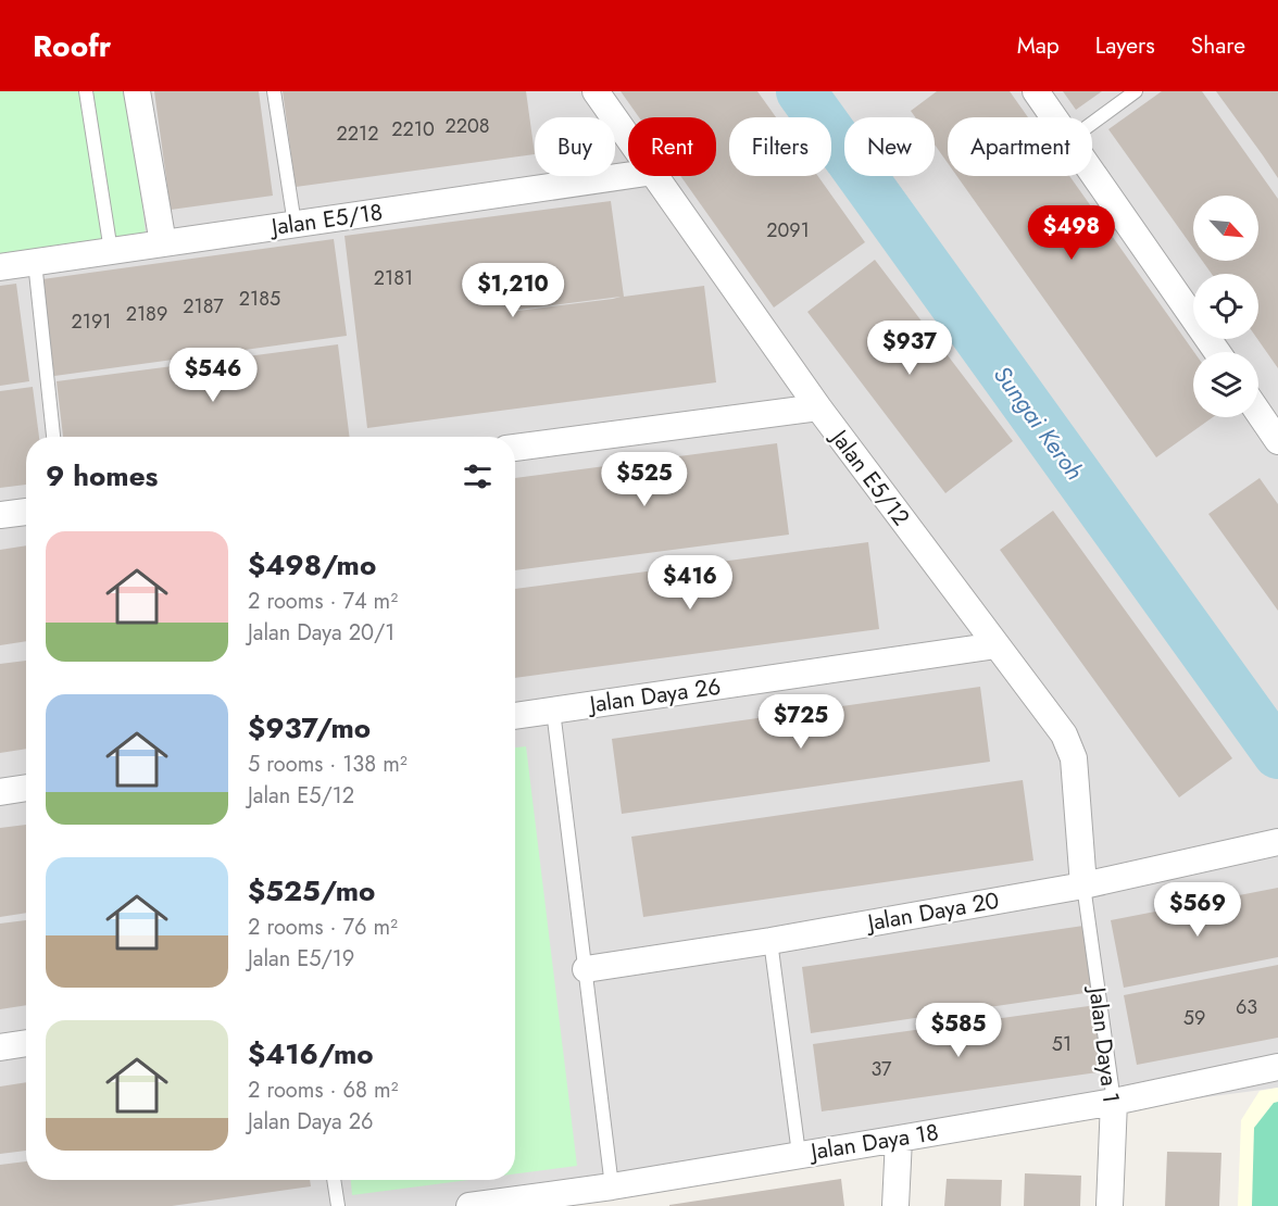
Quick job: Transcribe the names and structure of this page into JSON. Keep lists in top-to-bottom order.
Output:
{
  "streets": {
    "street": [
      "Jalan E5/18",
      "Jalan E5/12",
      "Jalan Daya 26",
      "Jalan Daya 20",
      "Jalan Daya 1",
      "Jalan Daya 18"
    ]
  },
  "crossings": [
    ["Jalan E5/12", "Jalan Daya 26"],
    ["Jalan E5/12", "Jalan Daya 20"],
    ["Jalan E5/12", "Jalan Daya 1"],
    ["Jalan Daya 20", "Jalan Daya 1"],
    ["Jalan Daya 1", "Jalan Daya 18"]
  ],
  "water": ["Sungai Keroh"],
  "house_numbers": [
    "2208",
    "2210",
    "2212",
    "2091",
    "2181",
    "2185",
    "2187",
    "2189",
    "2191",
    "63",
    "59",
    "51",
    "37"
  ],
  "north": "bottom right",
  "page": {
    "header": "Roofr",
    "nav": ["Map", "Layers", "Share"],
    "chip": [
      "Buy",
      "Rent",
      "Filters",
      "New",
      "Apartment"
    ],
    "price": [
      "$498",
      "$1,210",
      "$937",
      "$546",
      "$525",
      "$416",
      "$725",
      "$569",
      "$585"
    ],
    "heading": "9 homes",
    "list": [
      {
        "name": "$498/mo",
        "note": "2 rooms · 74 m² · Jalan Daya 20/1"
      },
      {
        "name": "$937/mo",
        "note": "5 rooms · 138 m² · Jalan E5/12"
      },
      {
        "name": "$525/mo",
        "note": "2 rooms · 76 m² · Jalan E5/19"
      },
      {
        "name": "$416/mo",
        "note": "2 rooms · 68 m² · Jalan Daya 26"
      }
    ]
  }
}
